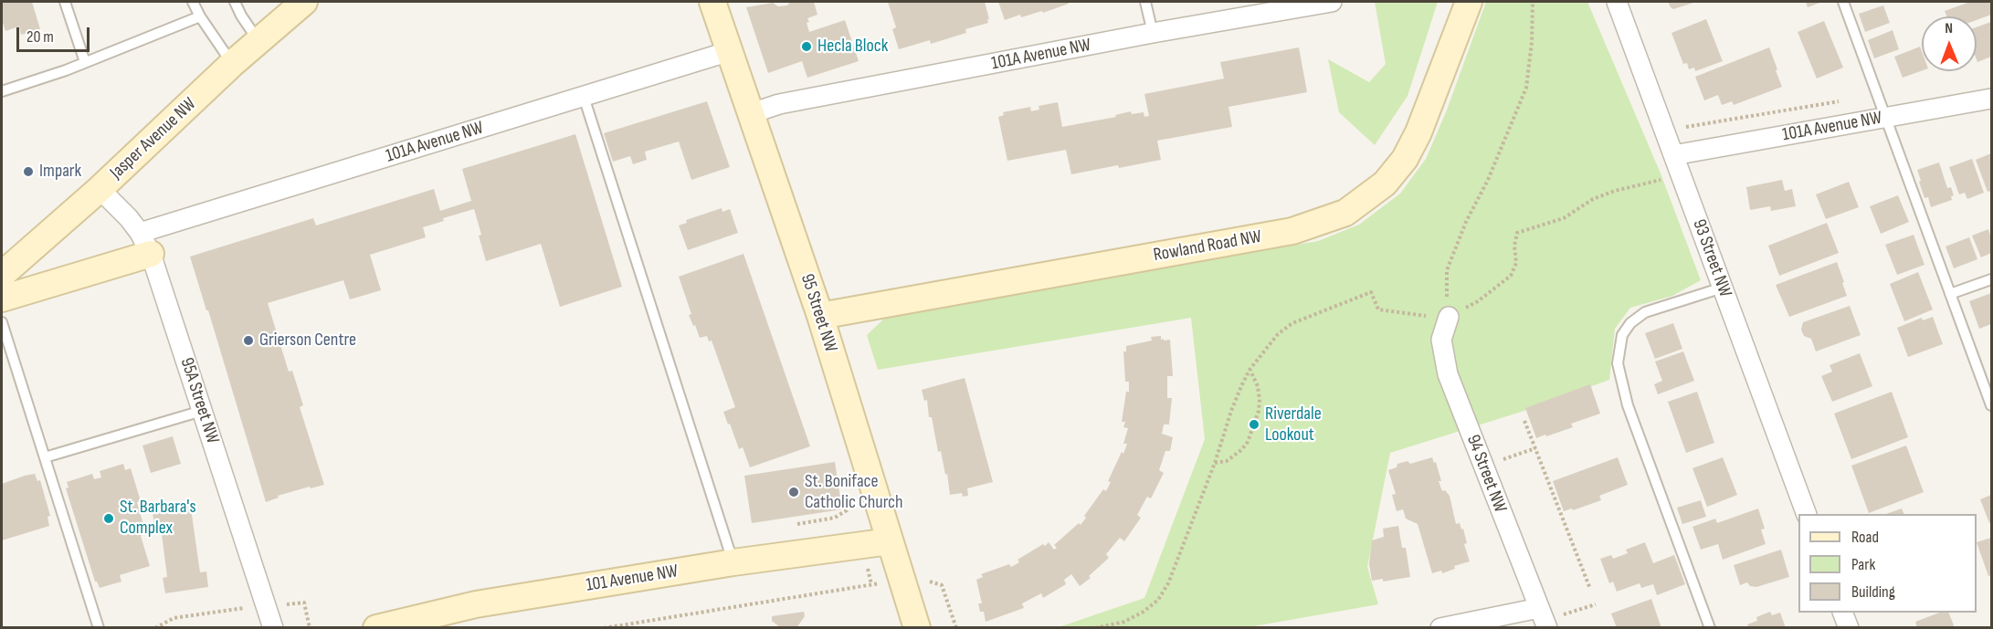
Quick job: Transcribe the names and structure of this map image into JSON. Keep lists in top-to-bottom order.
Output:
{
  "streets": {
    "main road": [
      "Jasper Avenue NW",
      "Rowland Road NW",
      "95 Street NW",
      "101 Avenue NW"
    ],
    "street": [
      "101A Avenue NW",
      "93 Street NW",
      "95A Street NW",
      "94 Street NW"
    ]
  },
  "crossings": [
    ["101A Avenue NW", "93 Street NW"],
    ["101A Avenue NW", "95 Street NW"],
    ["101A Avenue NW", "95A Street NW"],
    ["Jasper Avenue NW", "95A Street NW"],
    ["Rowland Road NW", "95 Street NW"],
    ["95 Street NW", "101 Avenue NW"]
  ],
  "places": [
    "Hecla Block",
    "Impark",
    "Grierson Centre",
    "Riverdale Lookout",
    "St. Boniface Catholic Church",
    "St. Barbara's Complex"
  ],
  "legend": ["Road", "Park", "Building"],
  "scale_bar": "20 m",
  "north": "top"
}
